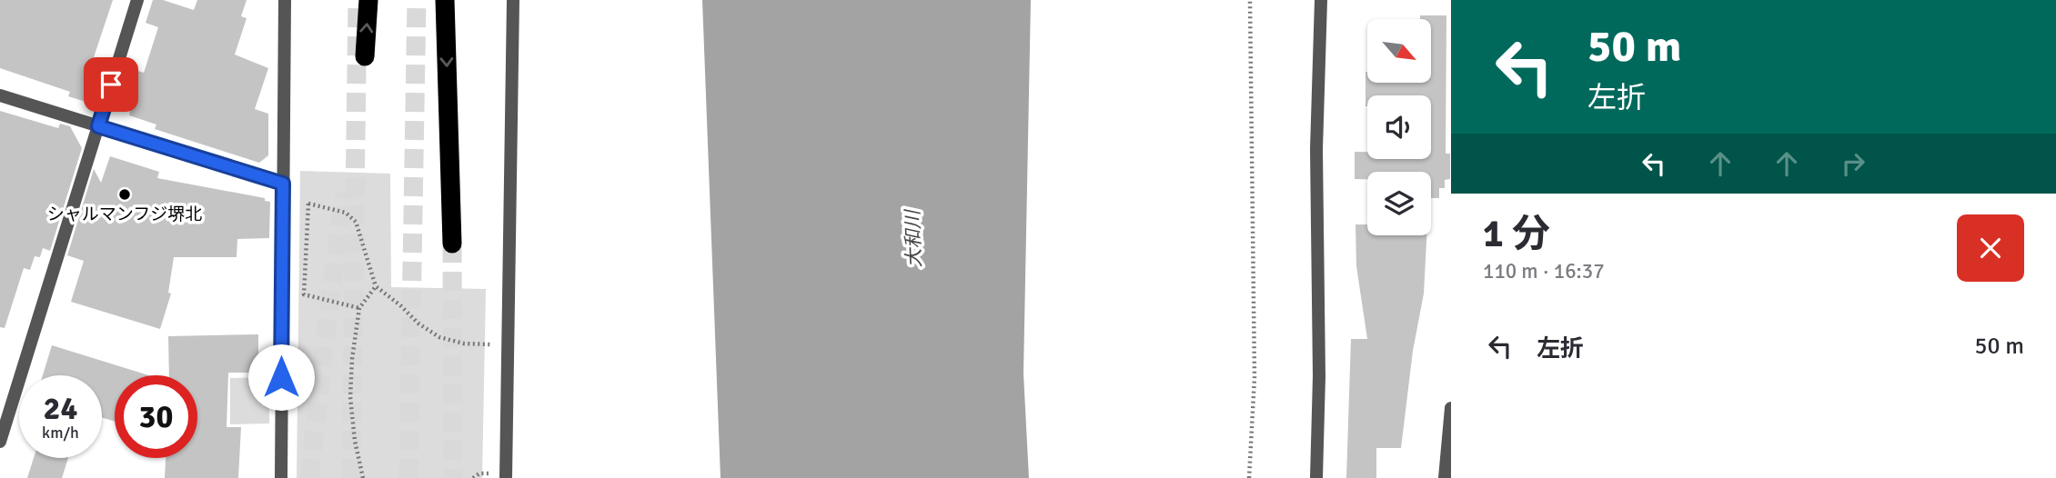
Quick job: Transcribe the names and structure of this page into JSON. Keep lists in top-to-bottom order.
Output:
{
  "water": ["大和川"],
  "places": ["シャルマンフジ堺北"],
  "north": "bottom right",
  "page": {
    "turn": ["50 m", "左折"],
    "heading": ["1 分", "110 m · 16:37"],
    "list": [
      {
        "name": "左折",
        "value": "50 m"
      }
    ],
    "speed": "24 km/h",
    "limit": "30"
  }
}
